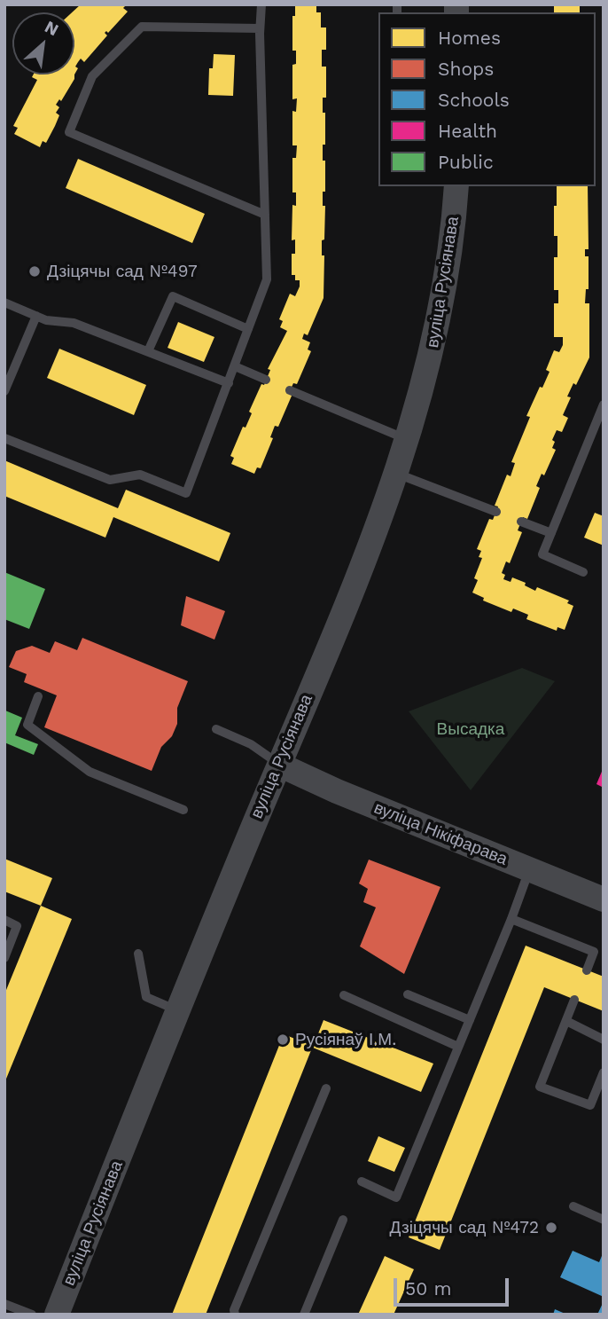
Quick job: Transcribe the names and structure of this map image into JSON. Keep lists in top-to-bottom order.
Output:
{
  "streets": {
    "main road": ["вуліца Русіянава", "вуліца Нікіфарава"]
  },
  "crossings": [
    ["вуліца Русіянава", "вуліца Нікіфарава"]
  ],
  "parks": ["Высадка"],
  "places": ["Дзіцячы сад №497", "Русіянаў І.М.", "Дзіцячы сад №472"],
  "legend": [
    "Homes",
    "Shops",
    "Schools",
    "Health",
    "Public"
  ],
  "scale_bar": "50 m",
  "north": "top right"
}
